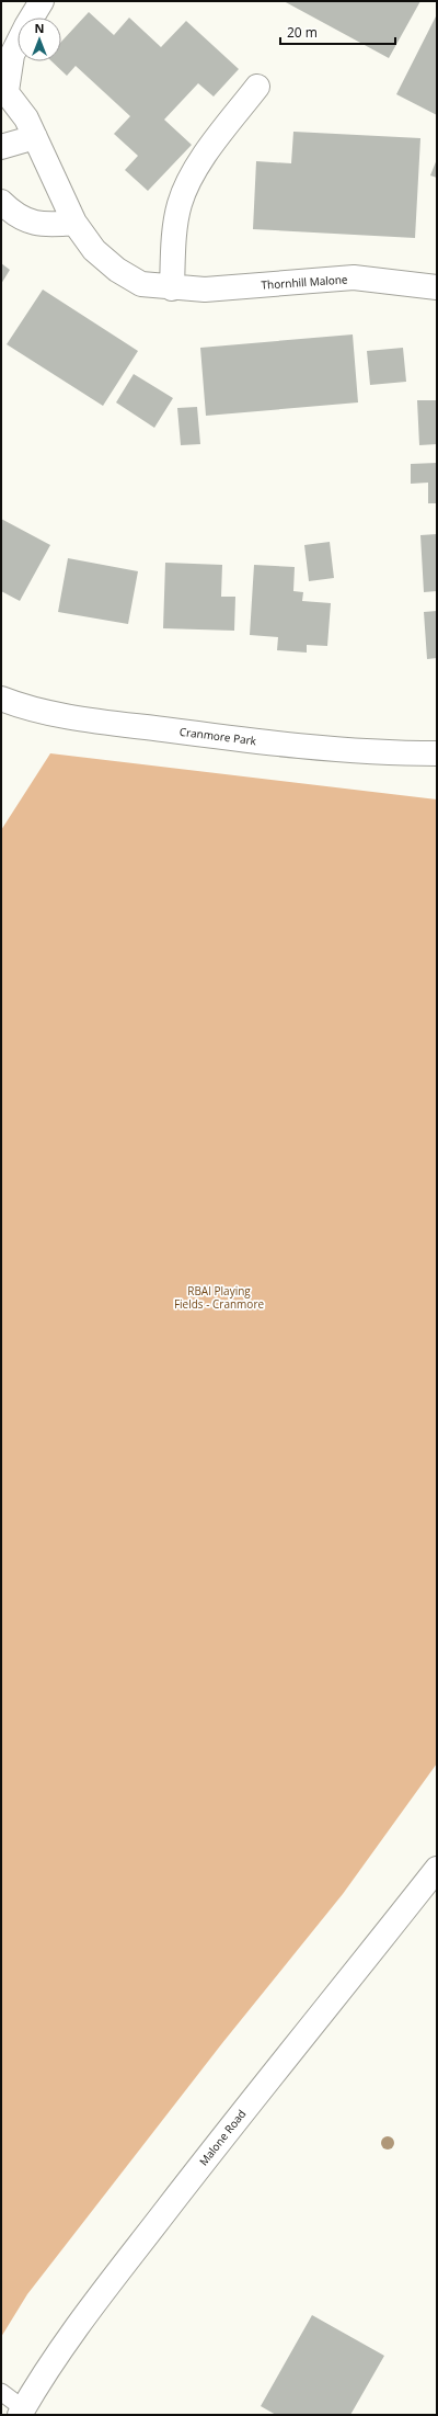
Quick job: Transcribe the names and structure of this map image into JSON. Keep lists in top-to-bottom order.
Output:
{
  "streets": {
    "street": ["Thornhill Malone", "Cranmore Park", "Malone Road"]
  },
  "parks": ["RBAI Playing Fields - Cranmore"],
  "scale_bar": "20 m",
  "north": "top"
}
